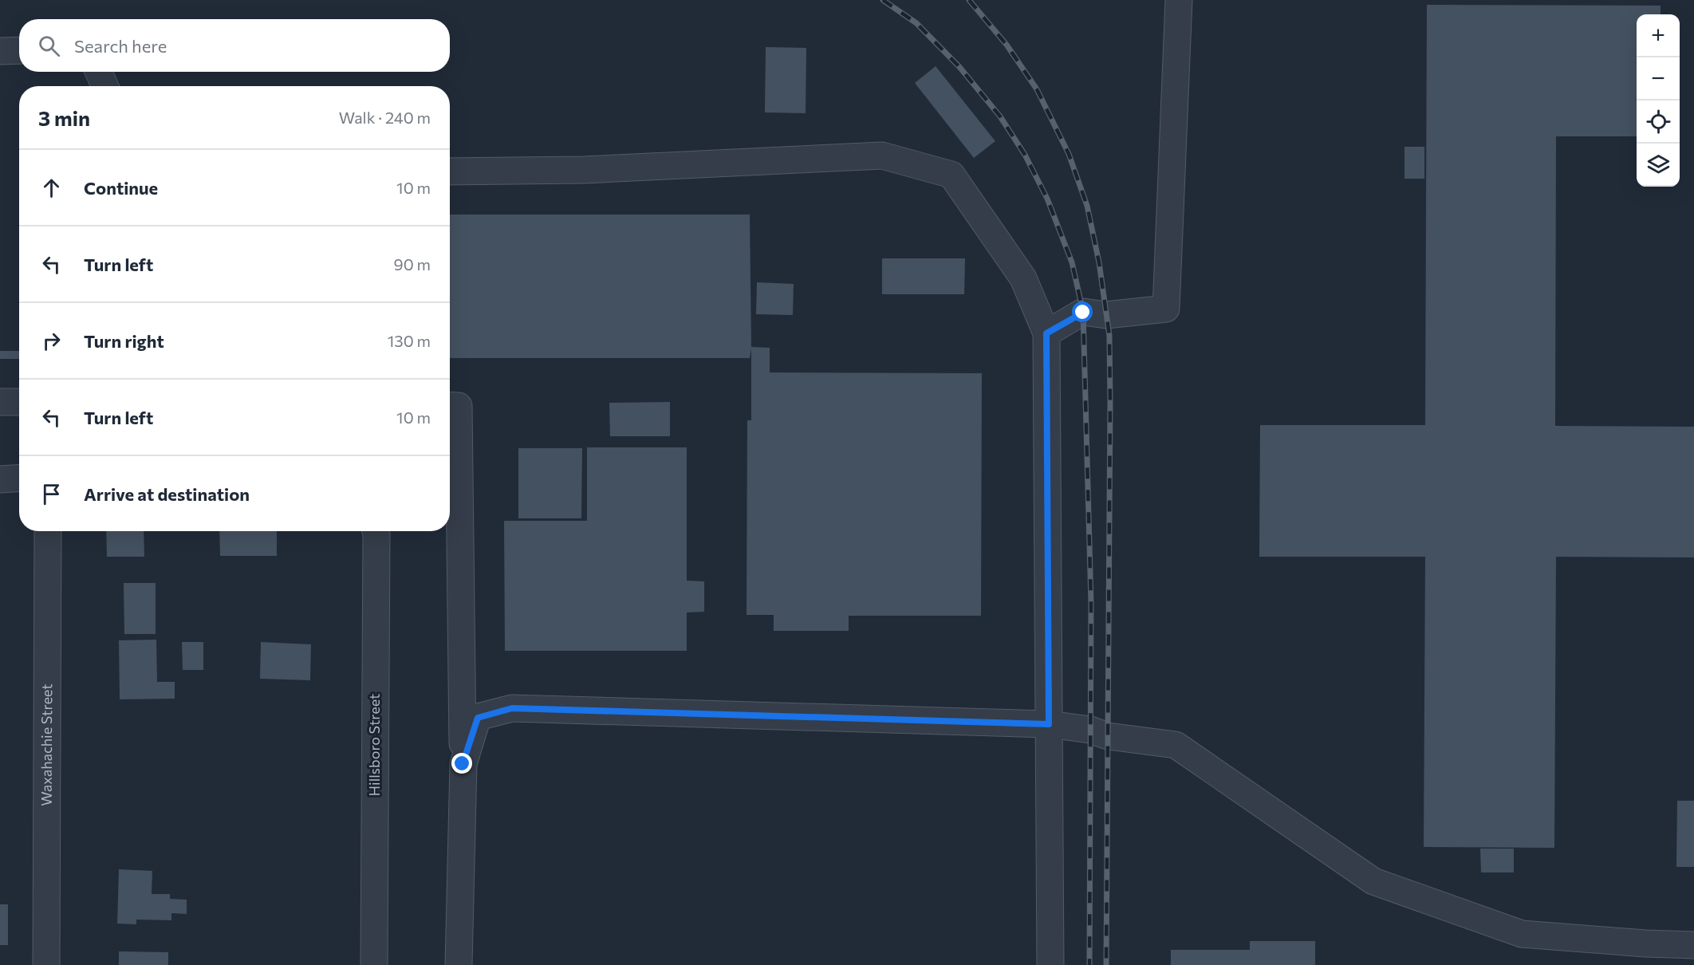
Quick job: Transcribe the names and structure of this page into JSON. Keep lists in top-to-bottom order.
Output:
{
  "streets": {
    "street": ["Waxahachie Street", "Hillsboro Street"]
  },
  "page": {
    "map_buttons": ["+", "−"],
    "search": "Search here",
    "heading": ["3 min", "Walk · 240 m"],
    "list": [
      ["Continue", "10 m"],
      ["Turn left", "90 m"],
      ["Turn right", "130 m"],
      ["Turn left", "10 m"],
      "Arrive at destination"
    ]
  }
}
